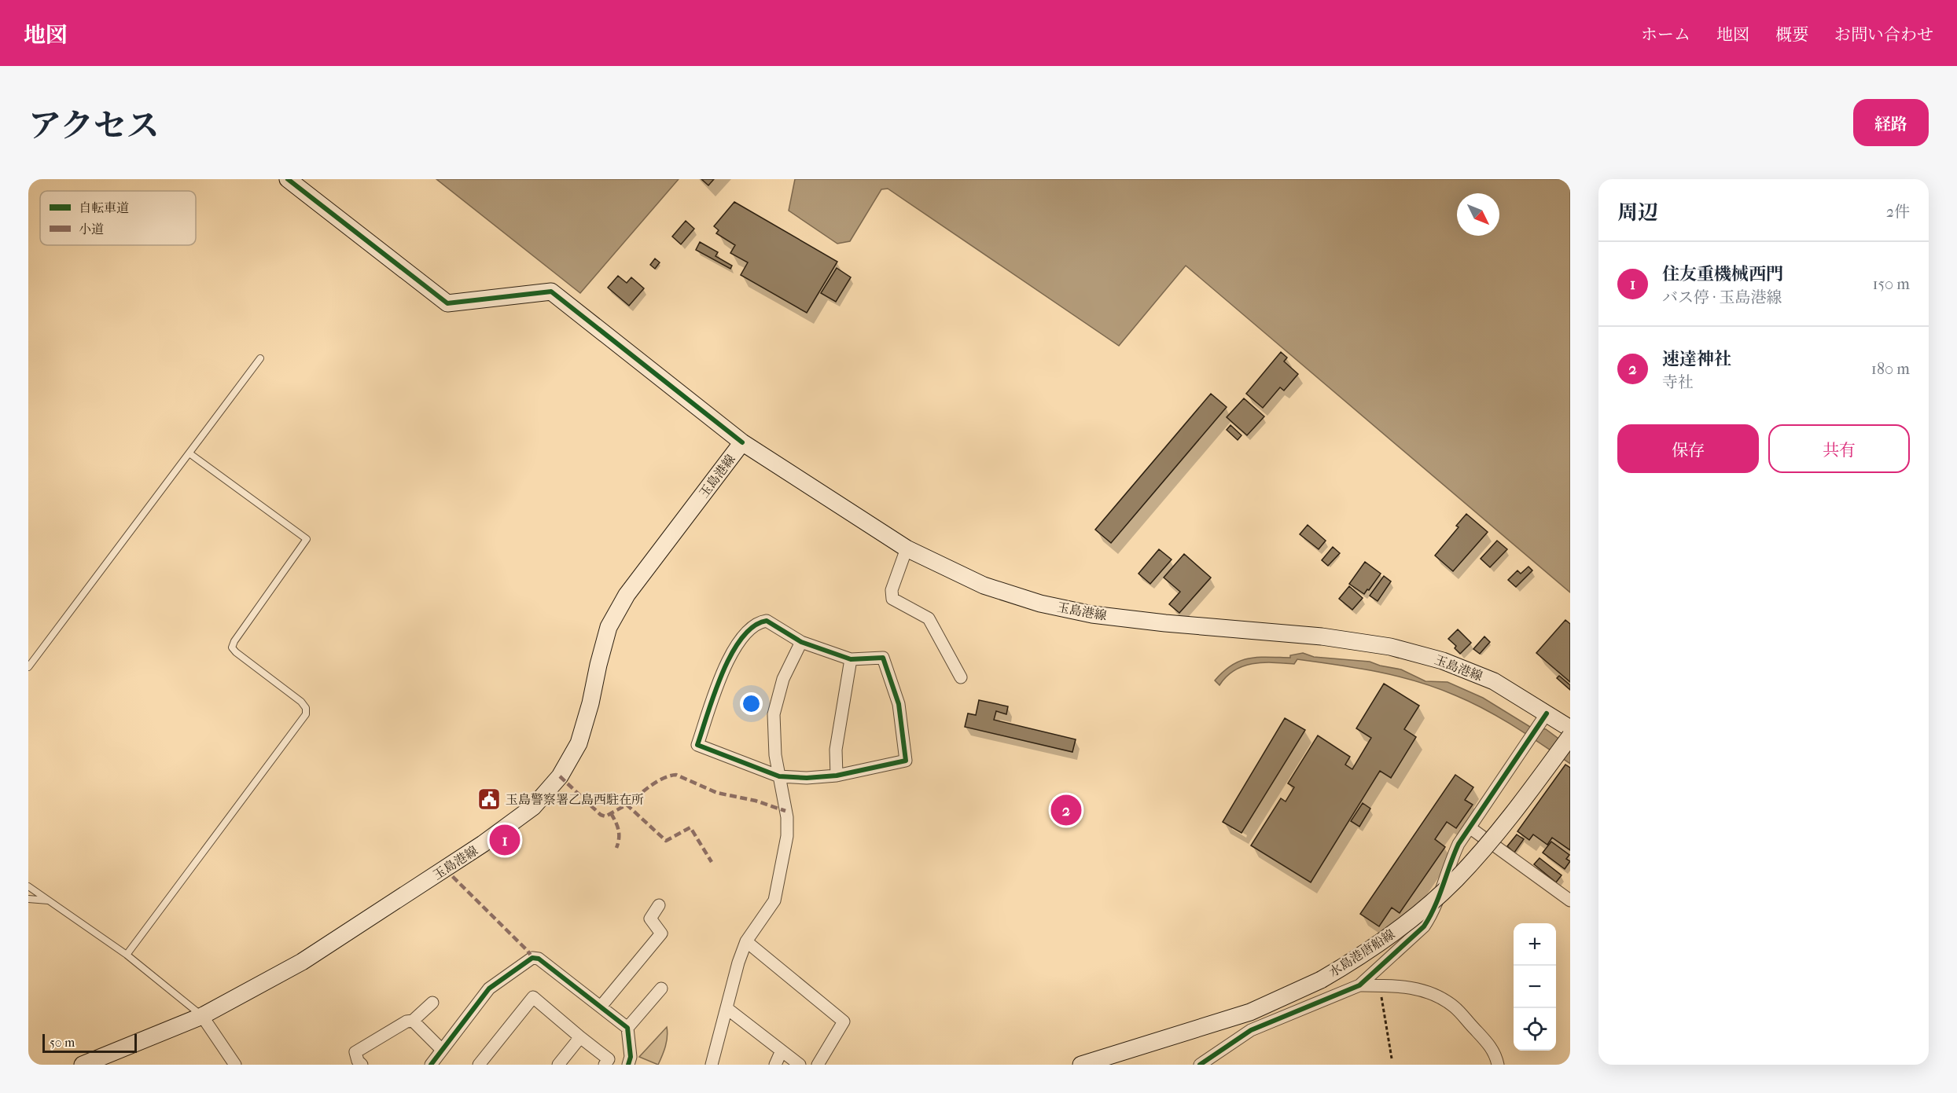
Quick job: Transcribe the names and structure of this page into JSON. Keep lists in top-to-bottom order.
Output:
{
  "streets": {
    "main road": ["玉島港線", "水島港唐船線"]
  },
  "places": {
    "public building": ["玉島警察署乙島西駐在所"]
  },
  "legend": ["自転車道", "小道"],
  "scale_bar": "50 m",
  "north": "bottom right",
  "page": {
    "header": "地図",
    "nav": [
      "ホーム",
      "地図",
      "概要",
      "お問い合わせ"
    ],
    "title": "アクセス",
    "buttons": [
      "経路",
      ["保存", "共有"]
    ],
    "heading": ["周辺", "2件"],
    "list": [
      {
        "mark": "1",
        "name": "住友重機械西門",
        "note": "バス停 · 玉島港線",
        "value": "150 m"
      },
      {
        "mark": "2",
        "name": "速達神社",
        "note": "寺社",
        "value": "180 m"
      }
    ],
    "pins": ["2", "1"],
    "map_buttons": ["+", "−"],
    "scale": "50 m"
  }
}
